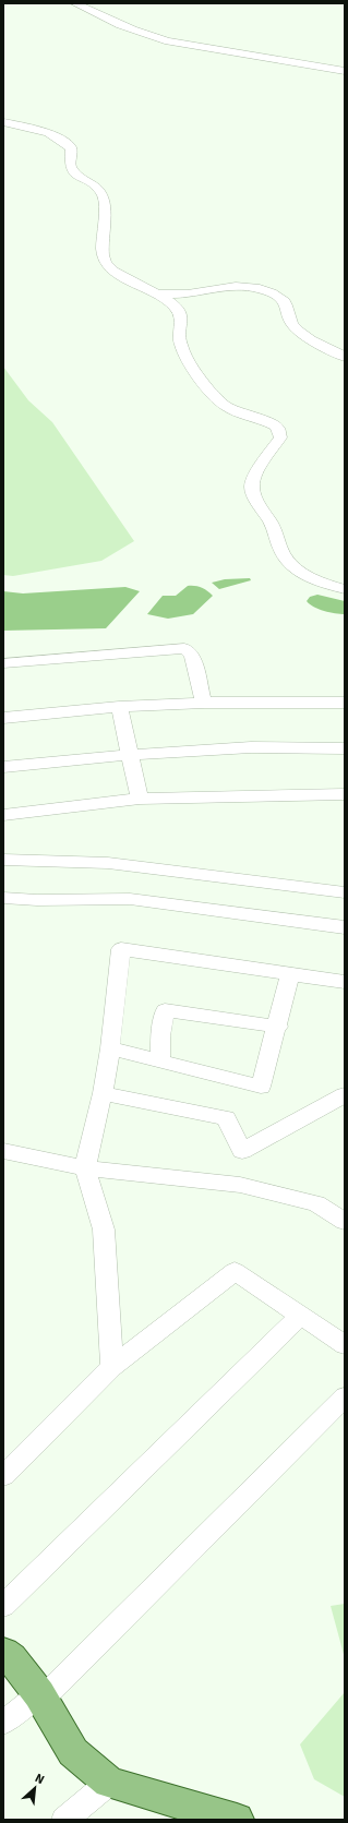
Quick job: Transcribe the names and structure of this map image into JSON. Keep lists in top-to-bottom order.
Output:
{
  "north": "top right"
}
